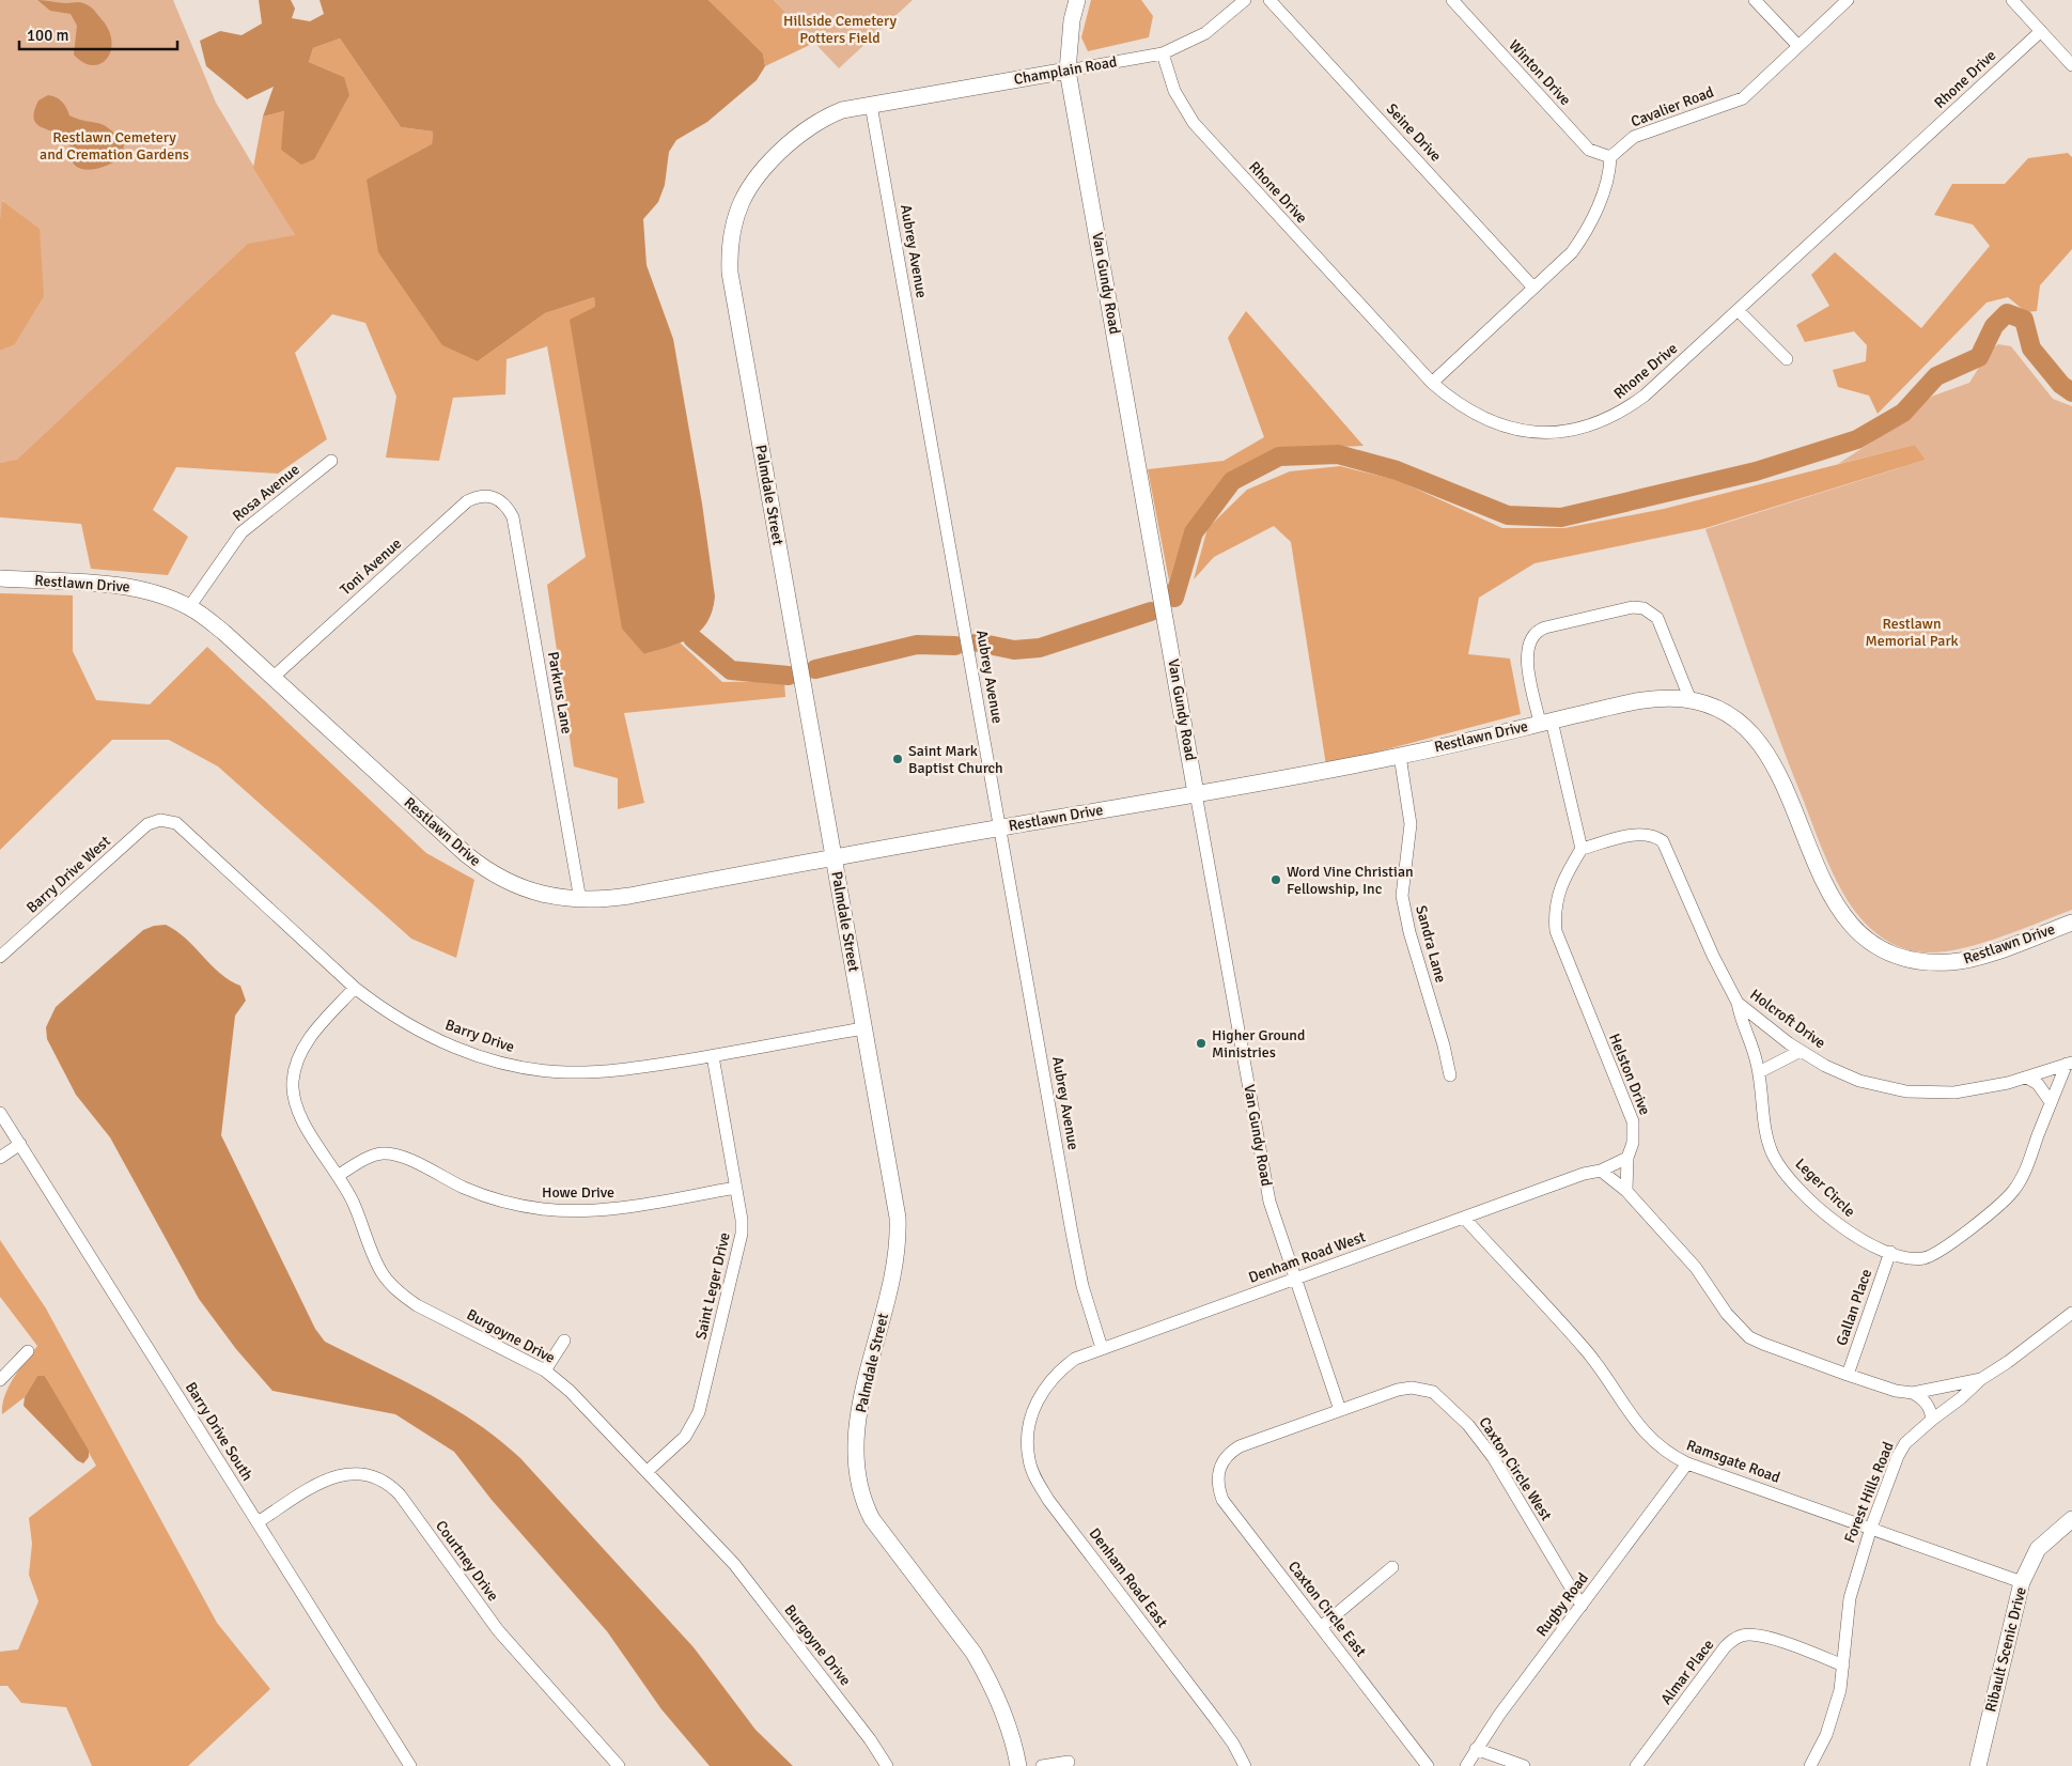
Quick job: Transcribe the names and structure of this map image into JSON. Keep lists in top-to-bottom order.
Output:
{
  "streets": {
    "street": [
      "Champlain Road",
      "Winton Drive",
      "Rhone Drive",
      "Cavalier Road",
      "Seine Drive",
      "Aubrey Avenue",
      "Van Gundy Road",
      "Rosa Avenue",
      "Palmdale Street",
      "Toni Avenue",
      "Restlawn Drive",
      "Parkrus Lane",
      "Barry Drive West",
      "Sandra Lane",
      "Holcroft Drive",
      "Barry Drive",
      "Helston Drive",
      "Leger Circle",
      "Howe Drive",
      "Denham Road West",
      "Saint Leger Drive",
      "Gallan Place",
      "Burgoyne Drive",
      "Barry Drive South",
      "Ramsgate Road",
      "Caxton Circle West",
      "Forest Hills Road",
      "Courtney Drive",
      "Denham Road East",
      "Rugby Road",
      "Caxton Circle East",
      "Ribault Scenic Drive",
      "Almar Place"
    ]
  },
  "crossings": [
    ["Champlain Road", "Rhone Drive"],
    ["Champlain Road", "Aubrey Avenue"],
    ["Champlain Road", "Van Gundy Road"],
    ["Champlain Road", "Palmdale Street"],
    ["Winton Drive", "Cavalier Road"],
    ["Aubrey Avenue", "Palmdale Street"],
    ["Aubrey Avenue", "Restlawn Drive"],
    ["Aubrey Avenue", "Denham Road West"],
    ["Van Gundy Road", "Restlawn Drive"],
    ["Van Gundy Road", "Denham Road West"],
    ["Van Gundy Road", "Caxton Circle West"],
    ["Rosa Avenue", "Restlawn Drive"],
    ["Palmdale Street", "Restlawn Drive"],
    ["Palmdale Street", "Barry Drive"],
    ["Toni Avenue", "Restlawn Drive"],
    ["Toni Avenue", "Parkrus Lane"],
    ["Restlawn Drive", "Parkrus Lane"],
    ["Restlawn Drive", "Sandra Lane"],
    ["Barry Drive West", "Barry Drive"],
    ["Holcroft Drive", "Helston Drive"],
    ["Holcroft Drive", "Leger Circle"],
    ["Barry Drive", "Saint Leger Drive"],
    ["Barry Drive", "Burgoyne Drive"],
    ["Leger Circle", "Gallan Place"],
    ["Howe Drive", "Saint Leger Drive"],
    ["Howe Drive", "Burgoyne Drive"],
    ["Denham Road West", "Ramsgate Road"],
    ["Denham Road West", "Denham Road East"],
    ["Saint Leger Drive", "Burgoyne Drive"],
    ["Barry Drive South", "Courtney Drive"],
    ["Ramsgate Road", "Forest Hills Road"],
    ["Ramsgate Road", "Rugby Road"],
    ["Ramsgate Road", "Ribault Scenic Drive"],
    ["Caxton Circle West", "Rugby Road"],
    ["Caxton Circle West", "Caxton Circle East"],
    ["Forest Hills Road", "Almar Place"]
  ],
  "parks": ["Hillside Cemetery Potters Field", "Restlawn Cemetery and Cremation Gardens", "Restlawn Memorial Park"],
  "places": ["Saint Mark Baptist Church", "Word Vine Christian Fellowship, Inc", "Higher Ground Ministries"],
  "scale_bar": "100 m"
}
